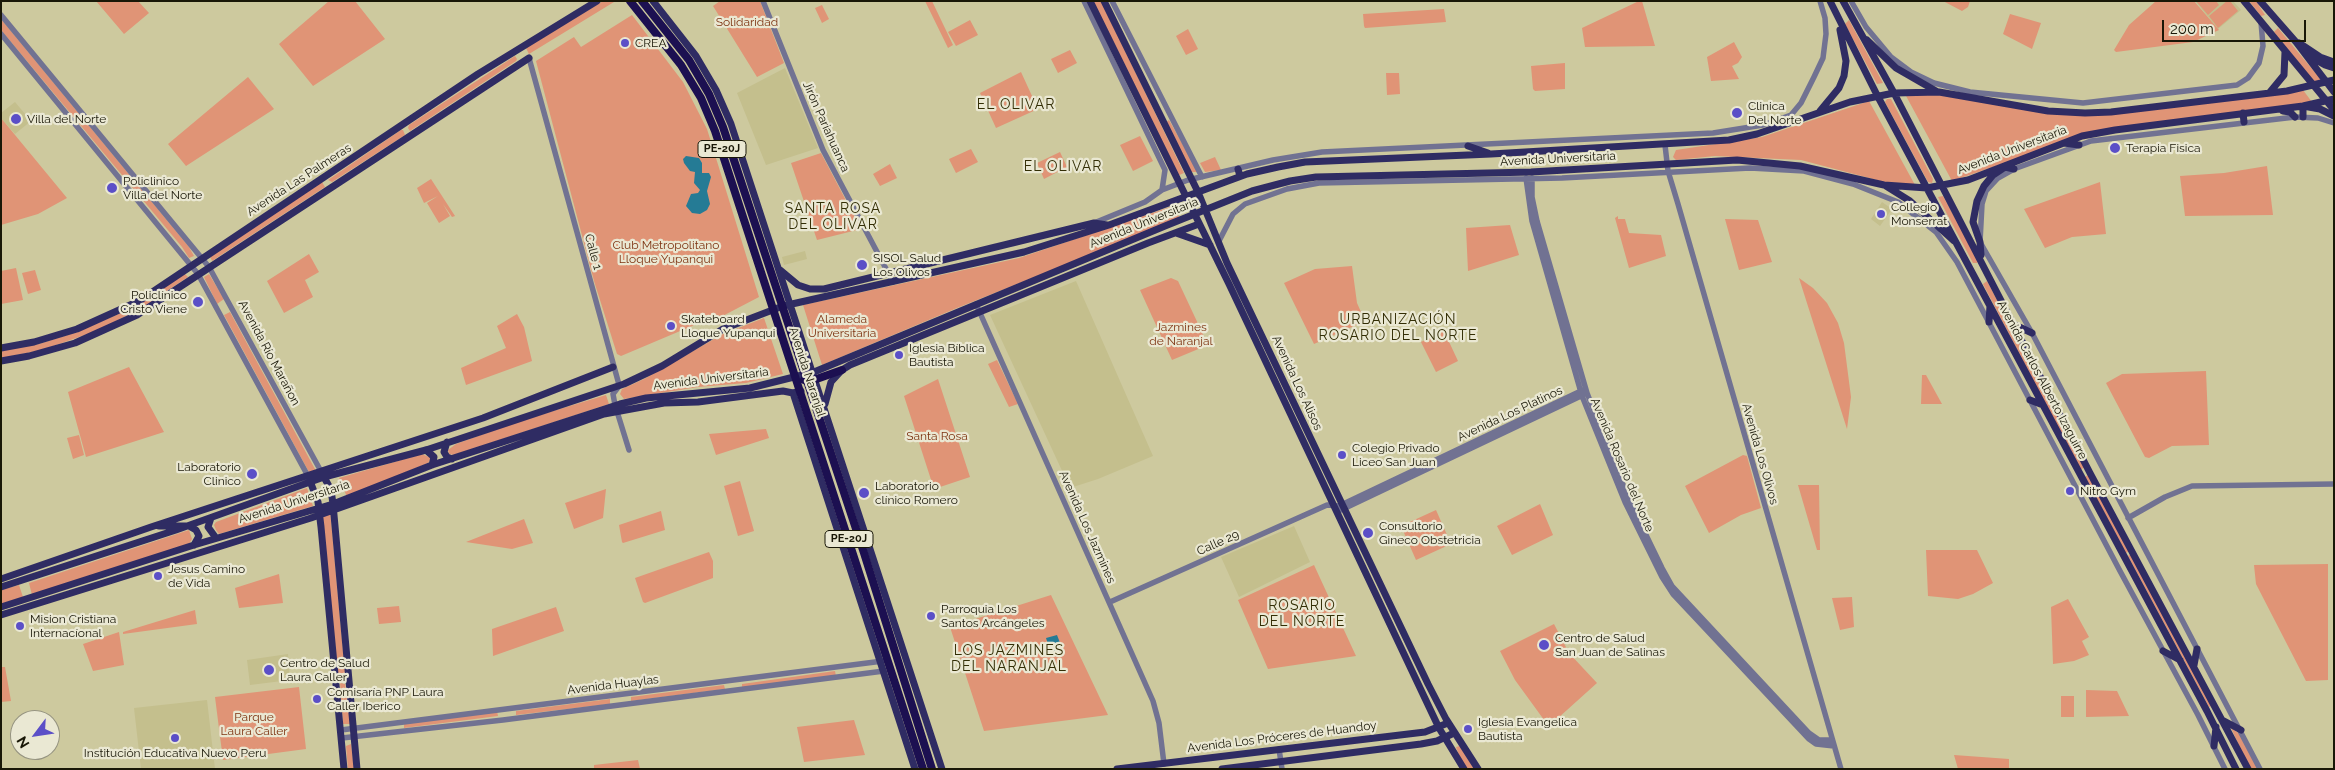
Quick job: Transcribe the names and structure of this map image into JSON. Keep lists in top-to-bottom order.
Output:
{
  "streets": {
    "highway": ["PE-20J", "Avenida Naranjal"],
    "main road": [
      "Avenida Universitaria",
      "Avenida Las Palmeras",
      "Avenida Río Marañon",
      "Avenida Carlos Alberto Izaguirre",
      "Avenida Los Alisos",
      "Avenida Los Próceres de Huandoy"
    ],
    "street": [
      "Jirón Pariahuanca",
      "Calle 1",
      "Avenida Los Platinos",
      "Avenida Los Olivos",
      "Avenida Rosario del Norte",
      "Avenida Los Jazmines",
      "Calle 29",
      "Avenida Huaylas"
    ]
  },
  "crossings": [
    ["Jirón Pariahuanca", "Avenida Universitaria"],
    ["Avenida Universitaria", "Calle 1"],
    ["Avenida Universitaria", "Avenida Río Marañon"],
    ["Avenida Universitaria", "Avenida Naranjal"],
    ["Avenida Universitaria", "Avenida Carlos Alberto Izaguirre"],
    ["Avenida Universitaria", "Avenida Los Alisos"],
    ["Avenida Universitaria", "Avenida Los Olivos"],
    ["Avenida Universitaria", "Avenida Rosario del Norte"],
    ["Avenida Universitaria", "Avenida Los Jazmines"],
    ["Avenida Las Palmeras", "Calle 1"],
    ["Avenida Las Palmeras", "Avenida Río Marañon"],
    ["Avenida Río Marañon", "Avenida Huaylas"],
    ["Avenida Naranjal", "Avenida Huaylas"],
    ["Avenida Los Alisos", "Avenida Los Platinos"],
    ["Avenida Los Alisos", "Calle 29"],
    ["Avenida Los Alisos", "Avenida Los Próceres de Huandoy"],
    ["Avenida Los Platinos", "Avenida Rosario del Norte"],
    ["Avenida Los Platinos", "Calle 29"],
    ["Avenida Los Olivos", "Avenida Rosario del Norte"],
    ["Avenida Los Jazmines", "Calle 29"],
    ["Avenida Los Jazmines", "Avenida Los Próceres de Huandoy"]
  ],
  "districts": [
    "EL OLIVAR",
    "EL OLIVAR",
    "SANTA ROSA DEL OLIVAR",
    "URBANIZACIÓN ROSARIO DEL NORTE",
    "ROSARIO DEL NORTE",
    "LOS JAZMINES DEL NARANJAL"
  ],
  "parks": [
    "Solidaridad",
    "Club Metropolitano Lloque Yupanqui",
    "Alameda Universitaria",
    "Jazmines de Naranjal",
    "Santa Rosa",
    "Parque Laura Caller"
  ],
  "places": [
    "CREA",
    "Clinica Del Norte",
    "Villa del Norte",
    "Terapia Fisica",
    "Policlinico Villa del Norte",
    "Collegio Monserrat",
    "SISOL Salud Los Olivos",
    "Policlínico Cristo Viene",
    "Skateboard Lloque Yupanqui",
    "Iglesia Bíblica Bautista",
    "Colegio Privado Liceo San Juan",
    "Laboratorio Clinico",
    "Nitro Gym",
    "Laboratorio clínico Romero",
    "Consultorio Gineco Obstetricia",
    "Jesus Camino de Vida",
    "Parroquia Los Santos Arcángeles",
    "Mision Cristiana Internacíonal",
    "Centro de Salud San Juan de Salinas",
    "Centro de Salud Laura Caller",
    "Comisaría PNP Laura Caller Iberico",
    "Iglesia Evangelica Bautista",
    "Institución Educativa Nuevo Peru"
  ],
  "scale_bar": "200 m",
  "north": "bottom left"
}
